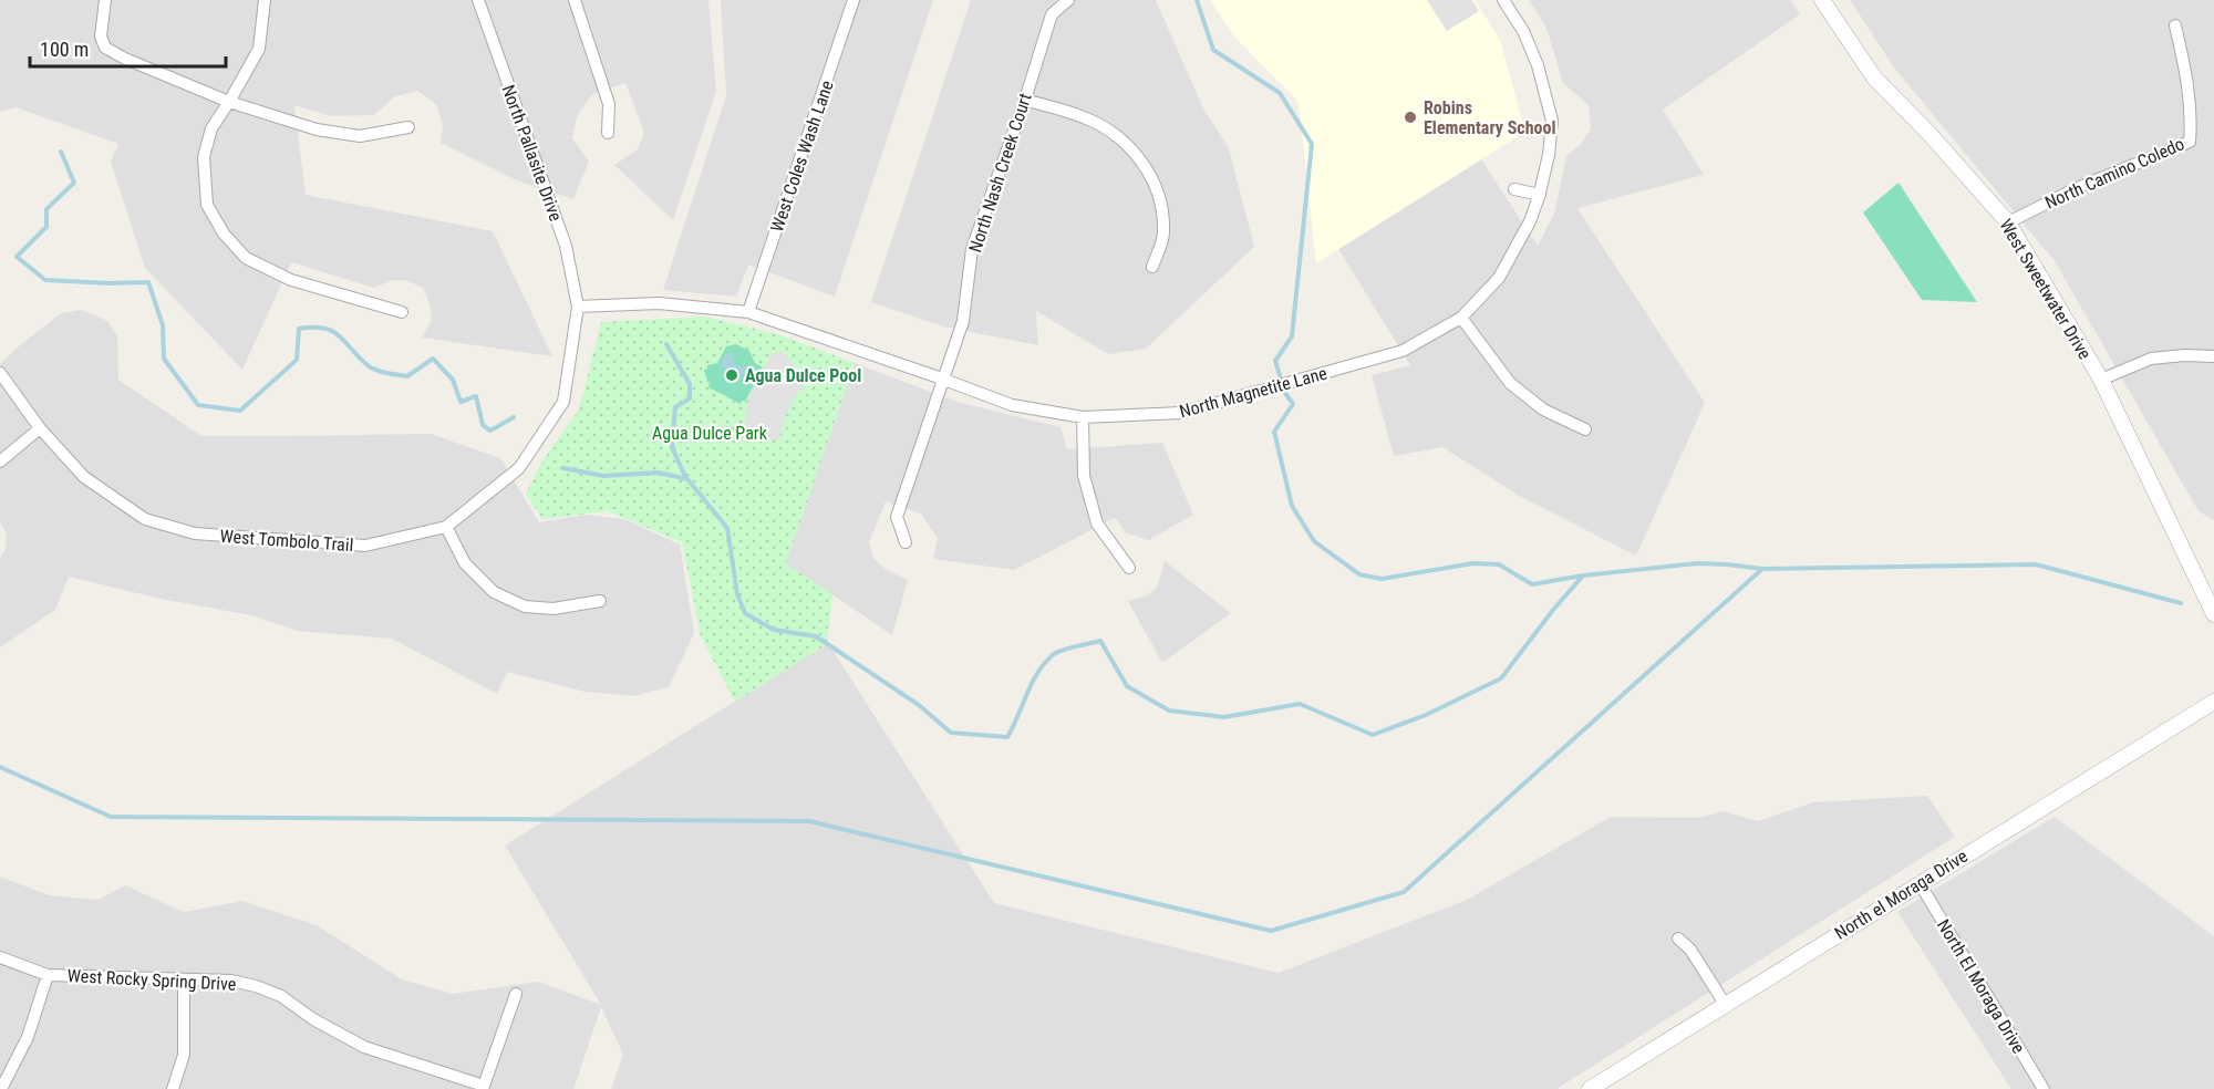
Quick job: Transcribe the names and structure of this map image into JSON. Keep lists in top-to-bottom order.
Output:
{
  "streets": {
    "street": [
      "North Pallasite Drive",
      "West Coles Wash Lane",
      "North Nash Creek Court",
      "North Camino Coledo",
      "West Sweetwater Drive",
      "North Magnetite Lane",
      "West Tombolo Trail",
      "North el Moraga Drive",
      "West Rocky Spring Drive",
      "North El Moraga Drive"
    ]
  },
  "crossings": [
    ["North Pallasite Drive", "North Magnetite Lane"],
    ["North Pallasite Drive", "West Tombolo Trail"],
    ["West Coles Wash Lane", "North Magnetite Lane"],
    ["North Nash Creek Court", "North Magnetite Lane"],
    ["North Camino Coledo", "West Sweetwater Drive"],
    ["North Magnetite Lane", "West Tombolo Trail"],
    ["North el Moraga Drive", "North El Moraga Drive"]
  ],
  "parks": ["Agua Dulce Park"],
  "places": ["Robins Elementary School", "Agua Dulce Pool"],
  "scale_bar": "100 m"
}
